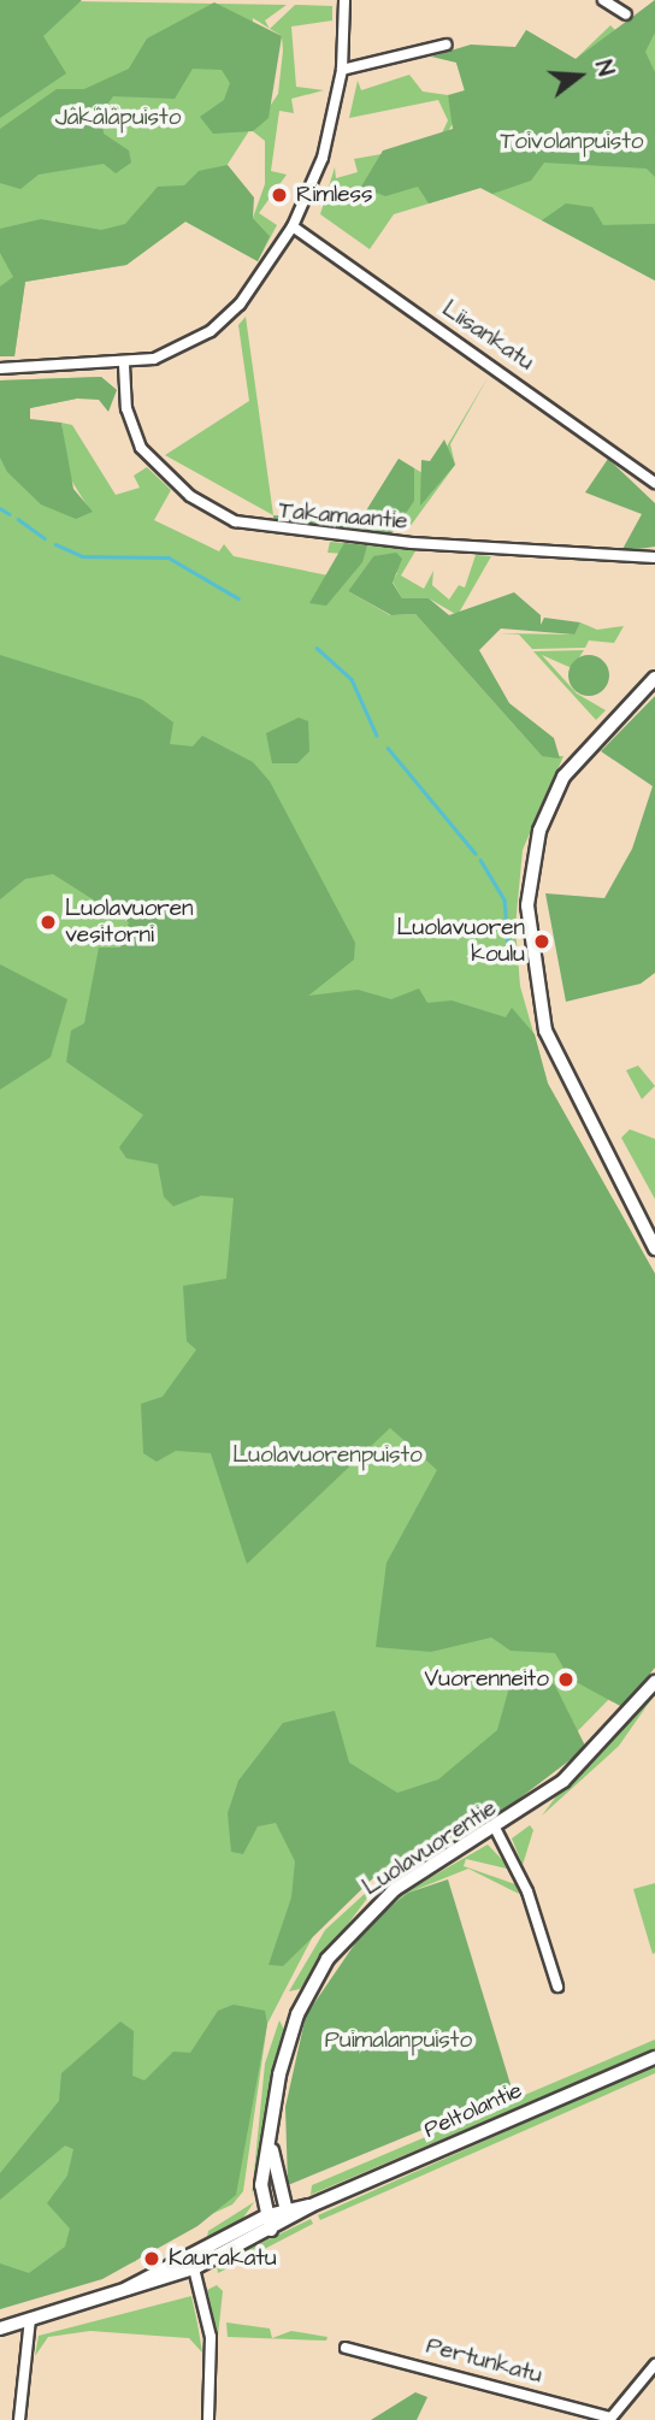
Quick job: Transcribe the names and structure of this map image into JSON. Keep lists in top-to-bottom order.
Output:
{
  "streets": {
    "street": [
      "Liisankatu",
      "Takamaantie",
      "Luolavuorentie",
      "Peltolantie",
      "Pertunkatu"
    ]
  },
  "crossings": [
    ["Luolavuorentie", "Peltolantie"]
  ],
  "parks": [
    "Jäkäläpuisto",
    "Toivolanpuisto",
    "Luolavuorenpuisto",
    "Puimalanpuisto"
  ],
  "places": [
    "Rimless",
    "Luolavuoren vesitorni",
    "Luolavuoren koulu",
    "Vuorenneito",
    "Kaurakatu"
  ],
  "north": "right"
}
